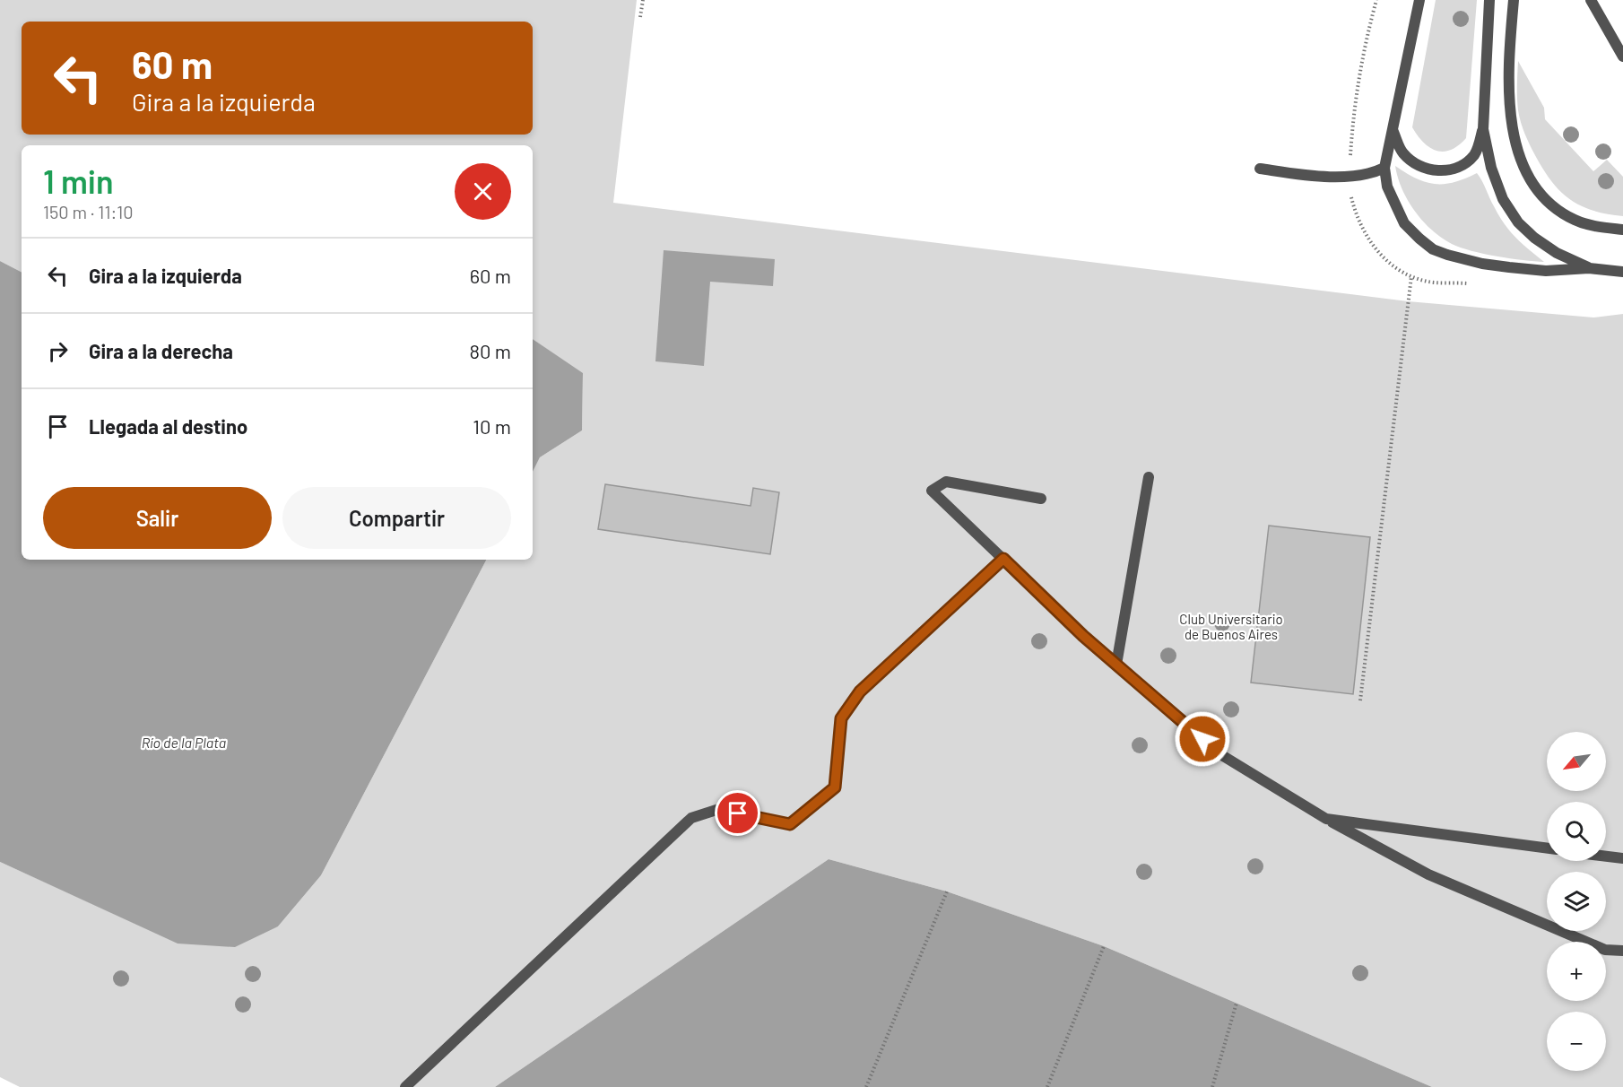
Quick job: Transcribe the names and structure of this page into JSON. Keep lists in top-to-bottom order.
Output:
{
  "water": ["Río de la Plata"],
  "parks": ["Club Universitario de Buenos Aires"],
  "north": "bottom left",
  "page": {
    "turn": ["60 m", "Gira a la izquierda"],
    "heading": ["1 min", "150 m · 11:10"],
    "list": [
      {
        "name": "Gira a la izquierda",
        "value": "60 m"
      },
      {
        "name": "Gira a la derecha",
        "value": "80 m"
      },
      {
        "name": "Llegada al destino",
        "value": "10 m"
      }
    ],
    "buttons": ["Salir", "Compartir"],
    "map_buttons": ["+", "−"]
  }
}
